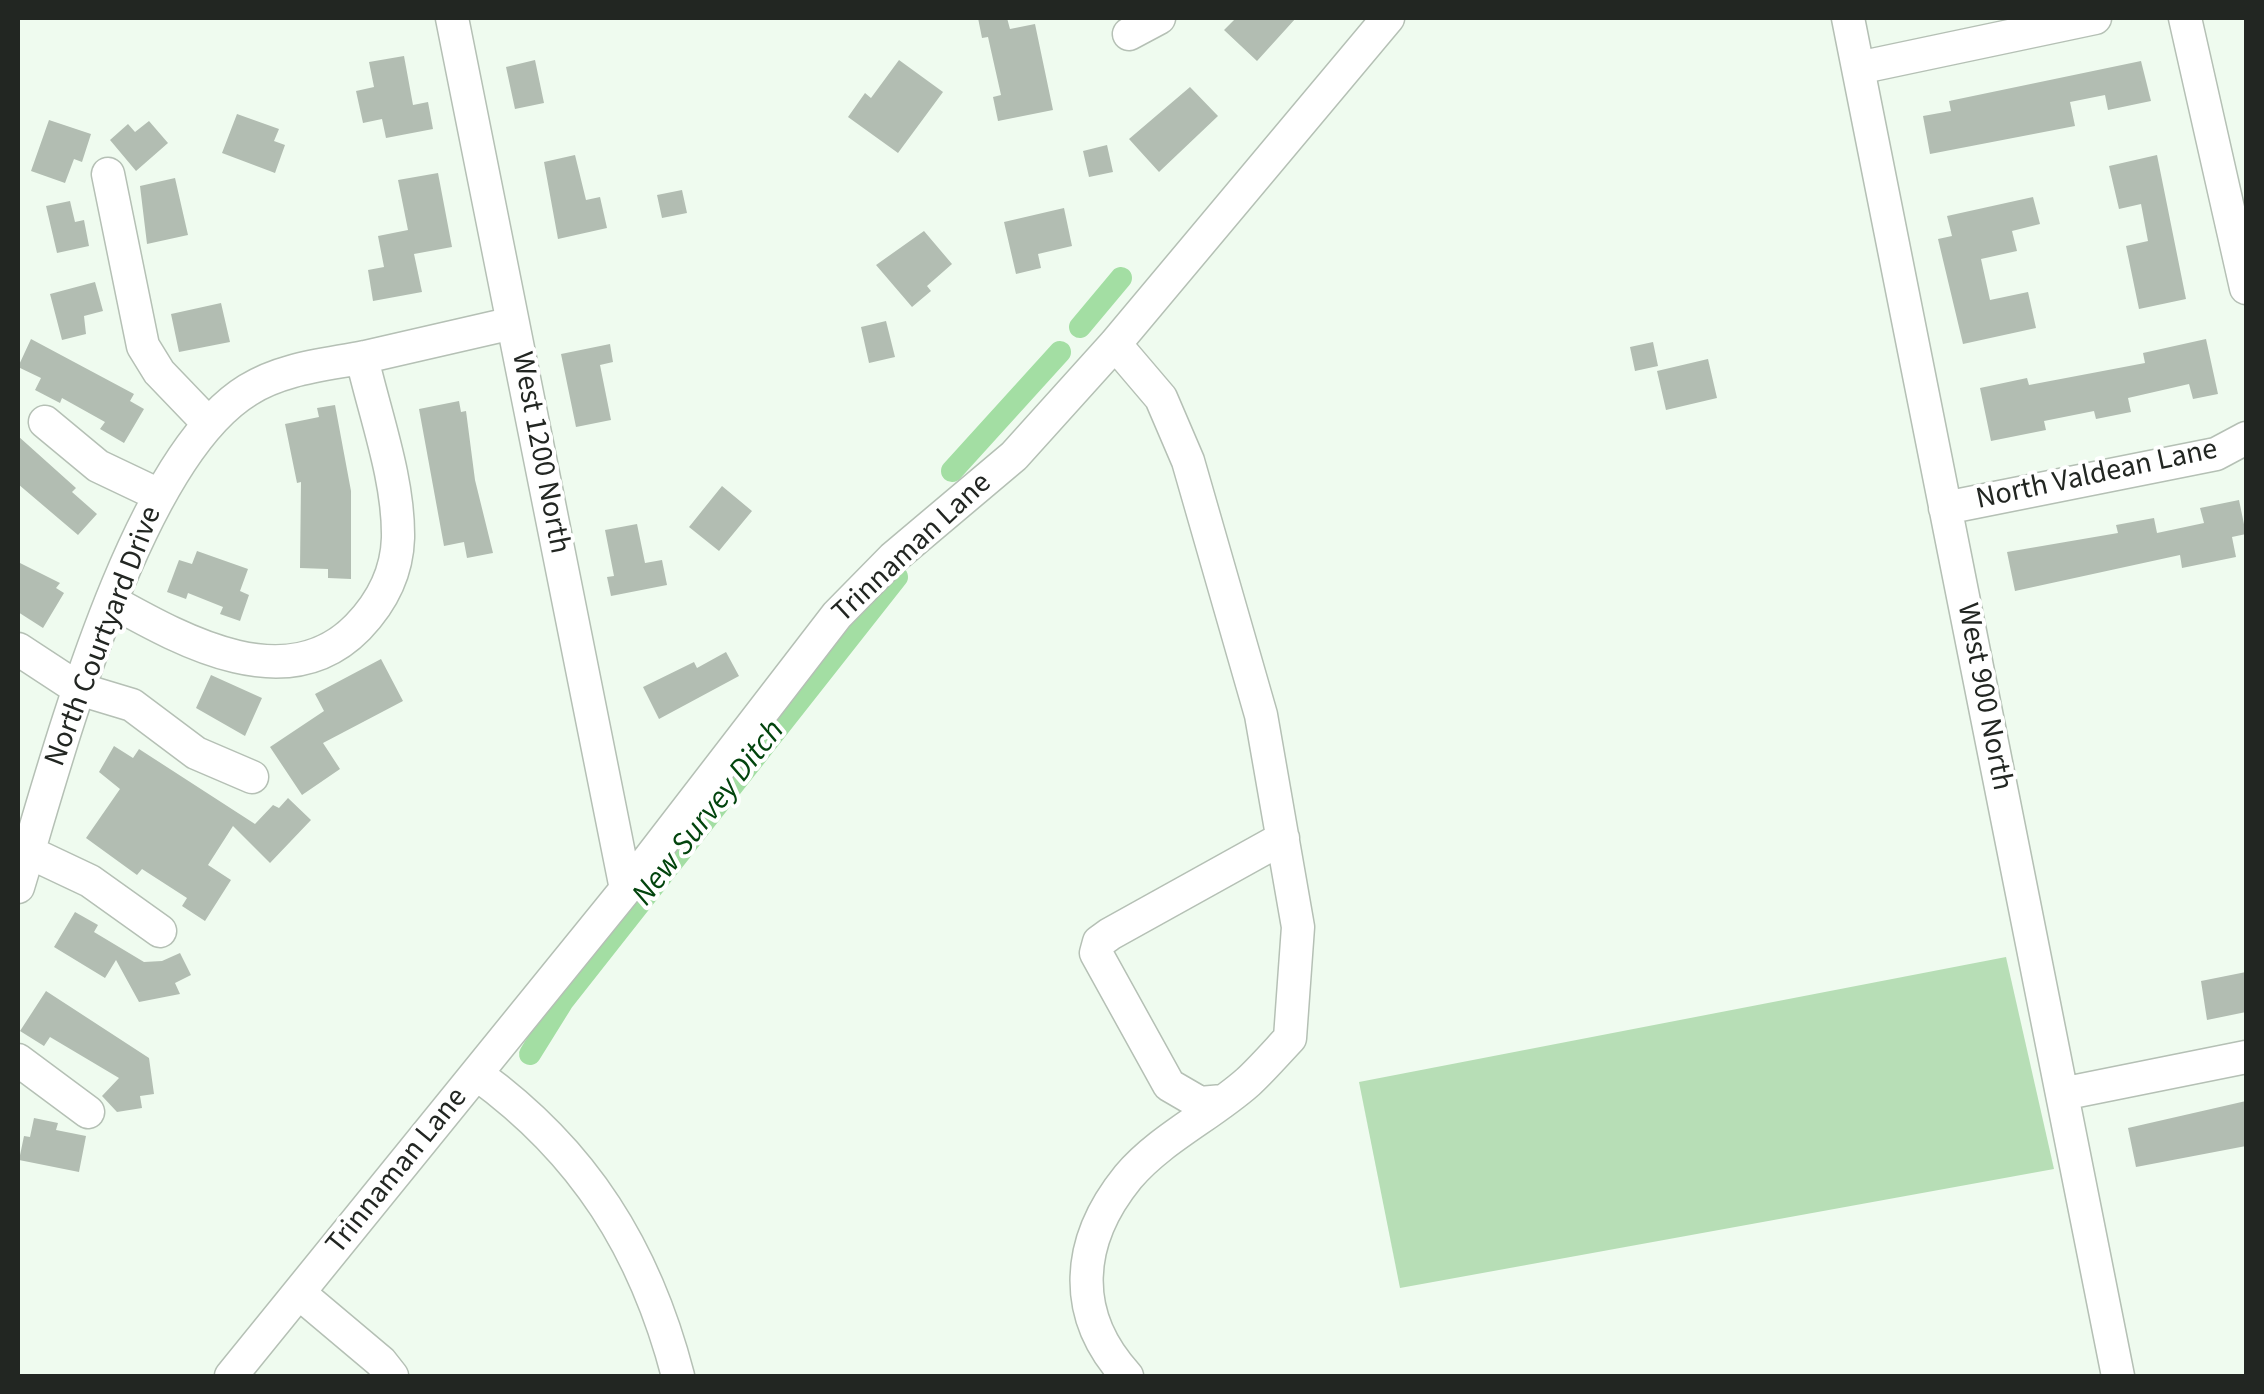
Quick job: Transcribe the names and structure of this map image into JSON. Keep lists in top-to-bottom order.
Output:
{
  "streets": {
    "street": [
      "West 1200 North",
      "North Valdean Lane",
      "Trinnaman Lane",
      "North Courtyard Drive",
      "West 900 North"
    ]
  },
  "crossings": [
    ["West 1200 North", "Trinnaman Lane"],
    ["West 1200 North", "North Courtyard Drive"],
    ["North Valdean Lane", "West 900 North"]
  ],
  "water": ["New Survey Ditch"]
}
